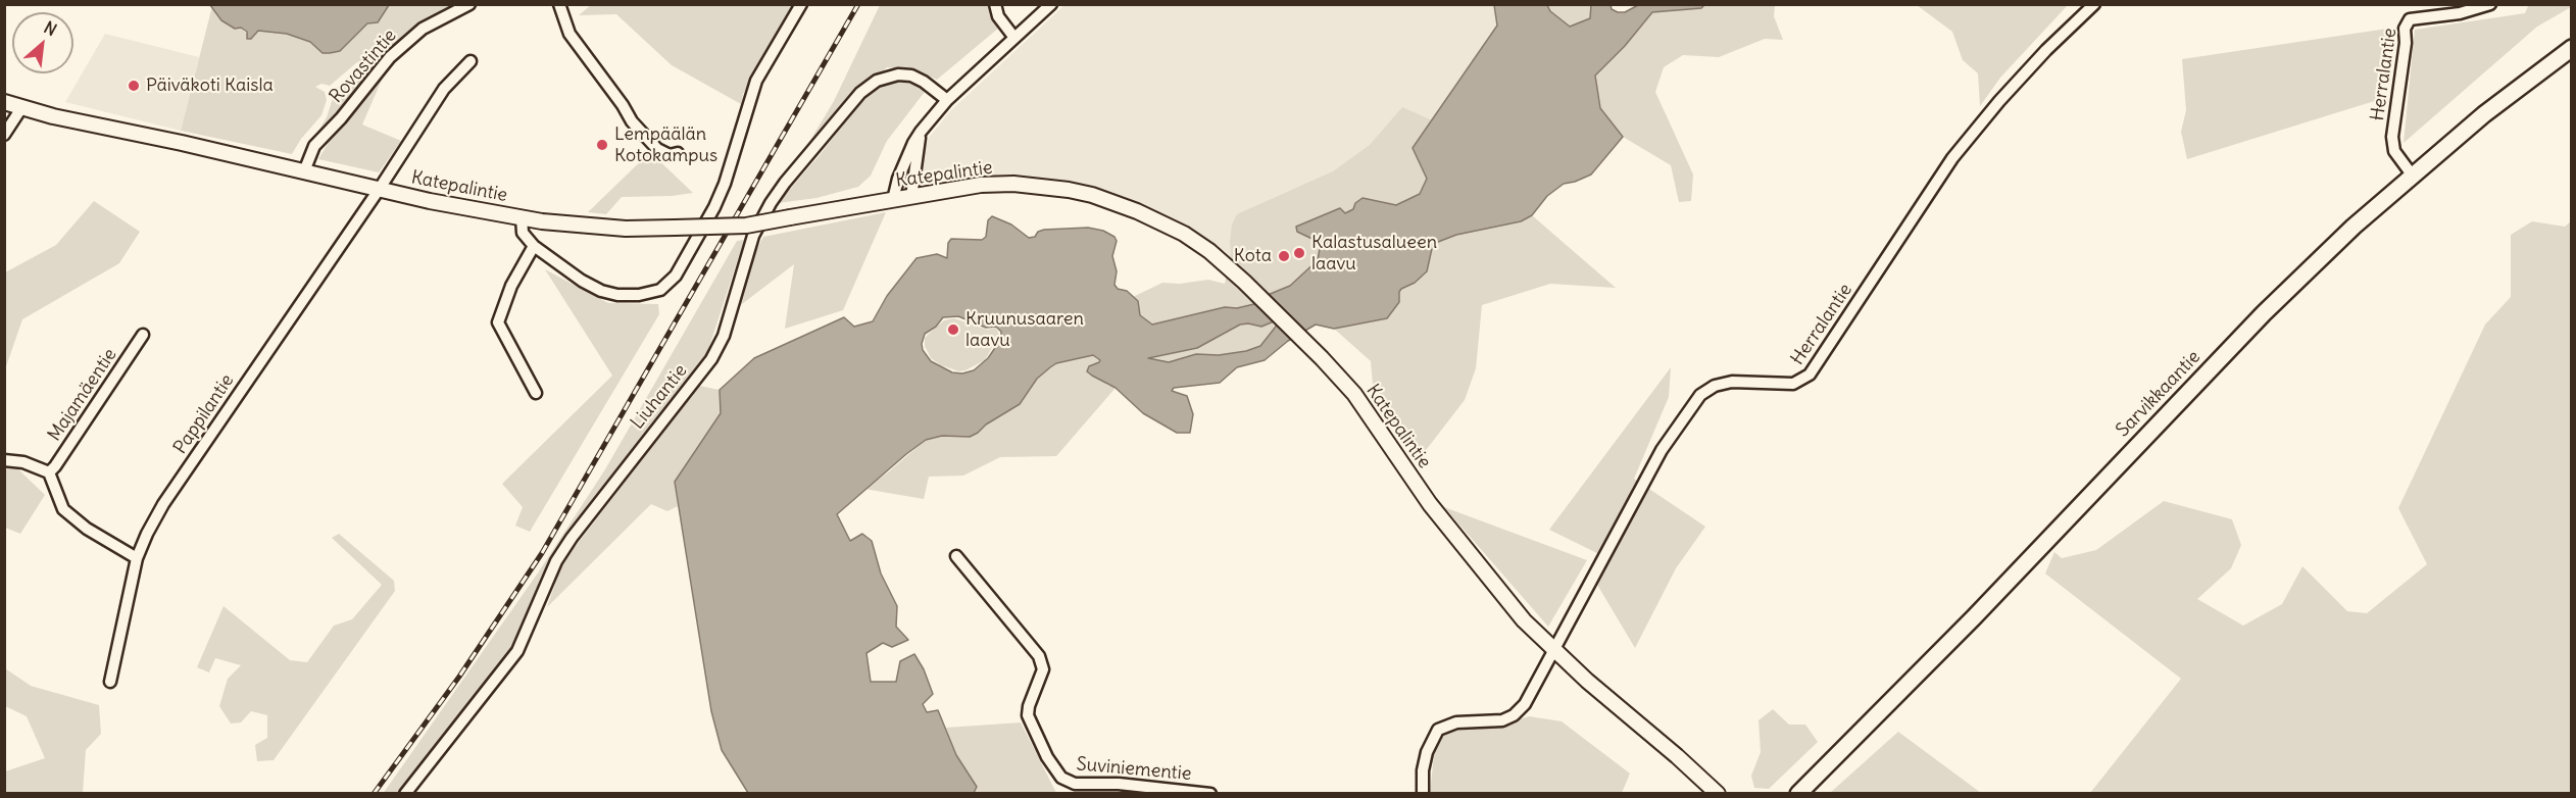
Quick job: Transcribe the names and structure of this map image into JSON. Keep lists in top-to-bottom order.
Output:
{
  "streets": {
    "main road": ["Sarvikkaantie"],
    "street": [
      "Rovastintie",
      "Herralantie",
      "Katepalintie",
      "Majamäentie",
      "Liuhantie",
      "Pappilantie",
      "Suviniementie"
    ]
  },
  "crossings": [
    ["Rovastintie", "Katepalintie"],
    ["Herralantie", "Katepalintie"],
    ["Herralantie", "Sarvikkaantie"],
    ["Katepalintie", "Pappilantie"]
  ],
  "places": [
    "Päiväkoti Kaisla",
    "Lempäälän Kotokampus",
    "Kalastusalueen laavu",
    "Kota",
    "Kruunusaaren laavu"
  ],
  "north": "top right"
}
